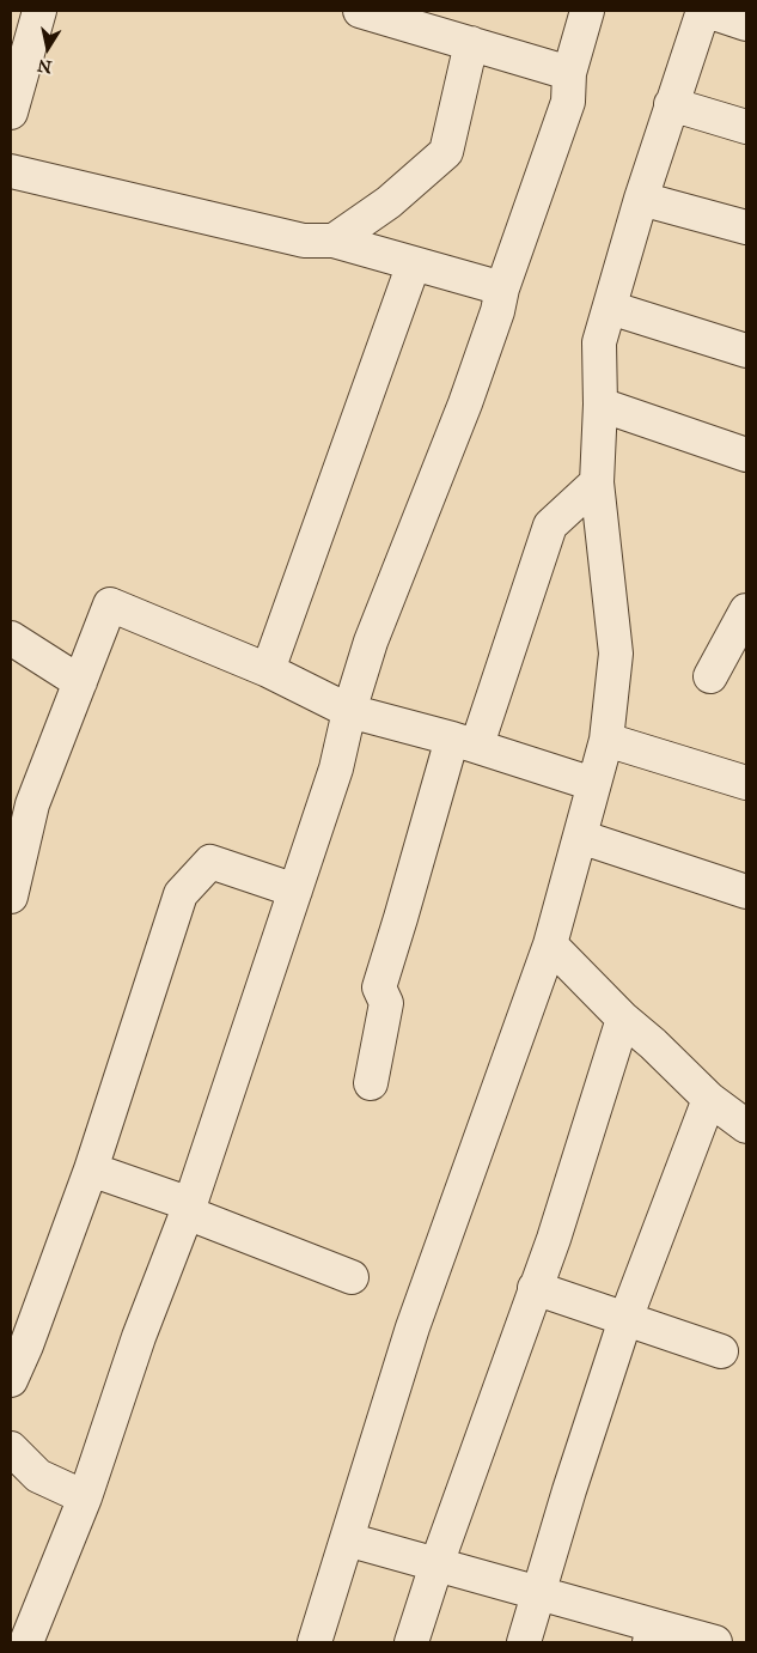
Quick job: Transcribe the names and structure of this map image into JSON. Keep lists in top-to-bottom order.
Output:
{
  "north": "bottom"
}
